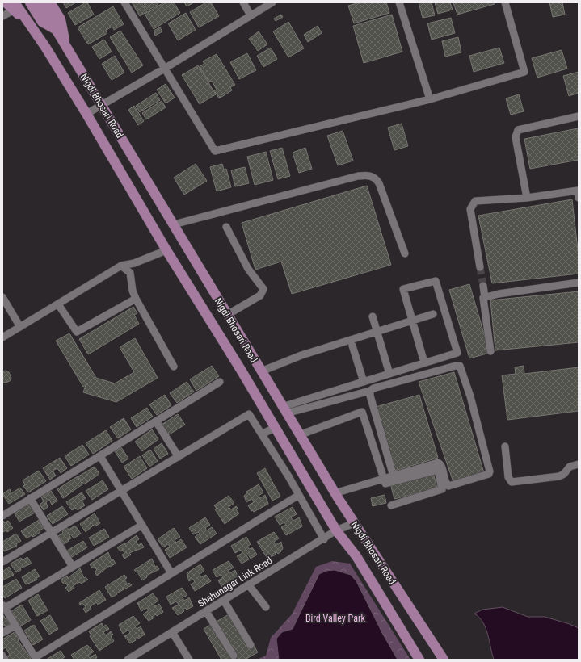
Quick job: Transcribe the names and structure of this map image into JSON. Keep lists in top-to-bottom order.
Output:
{
  "streets": {
    "main road": ["Nigdi Bhosari Road"],
    "street": ["Shahunagar Link Road"]
  },
  "crossings": [
    ["Nigdi Bhosari Road", "Shahunagar Link Road"]
  ],
  "parks": ["Bird Valley Park"]
}
